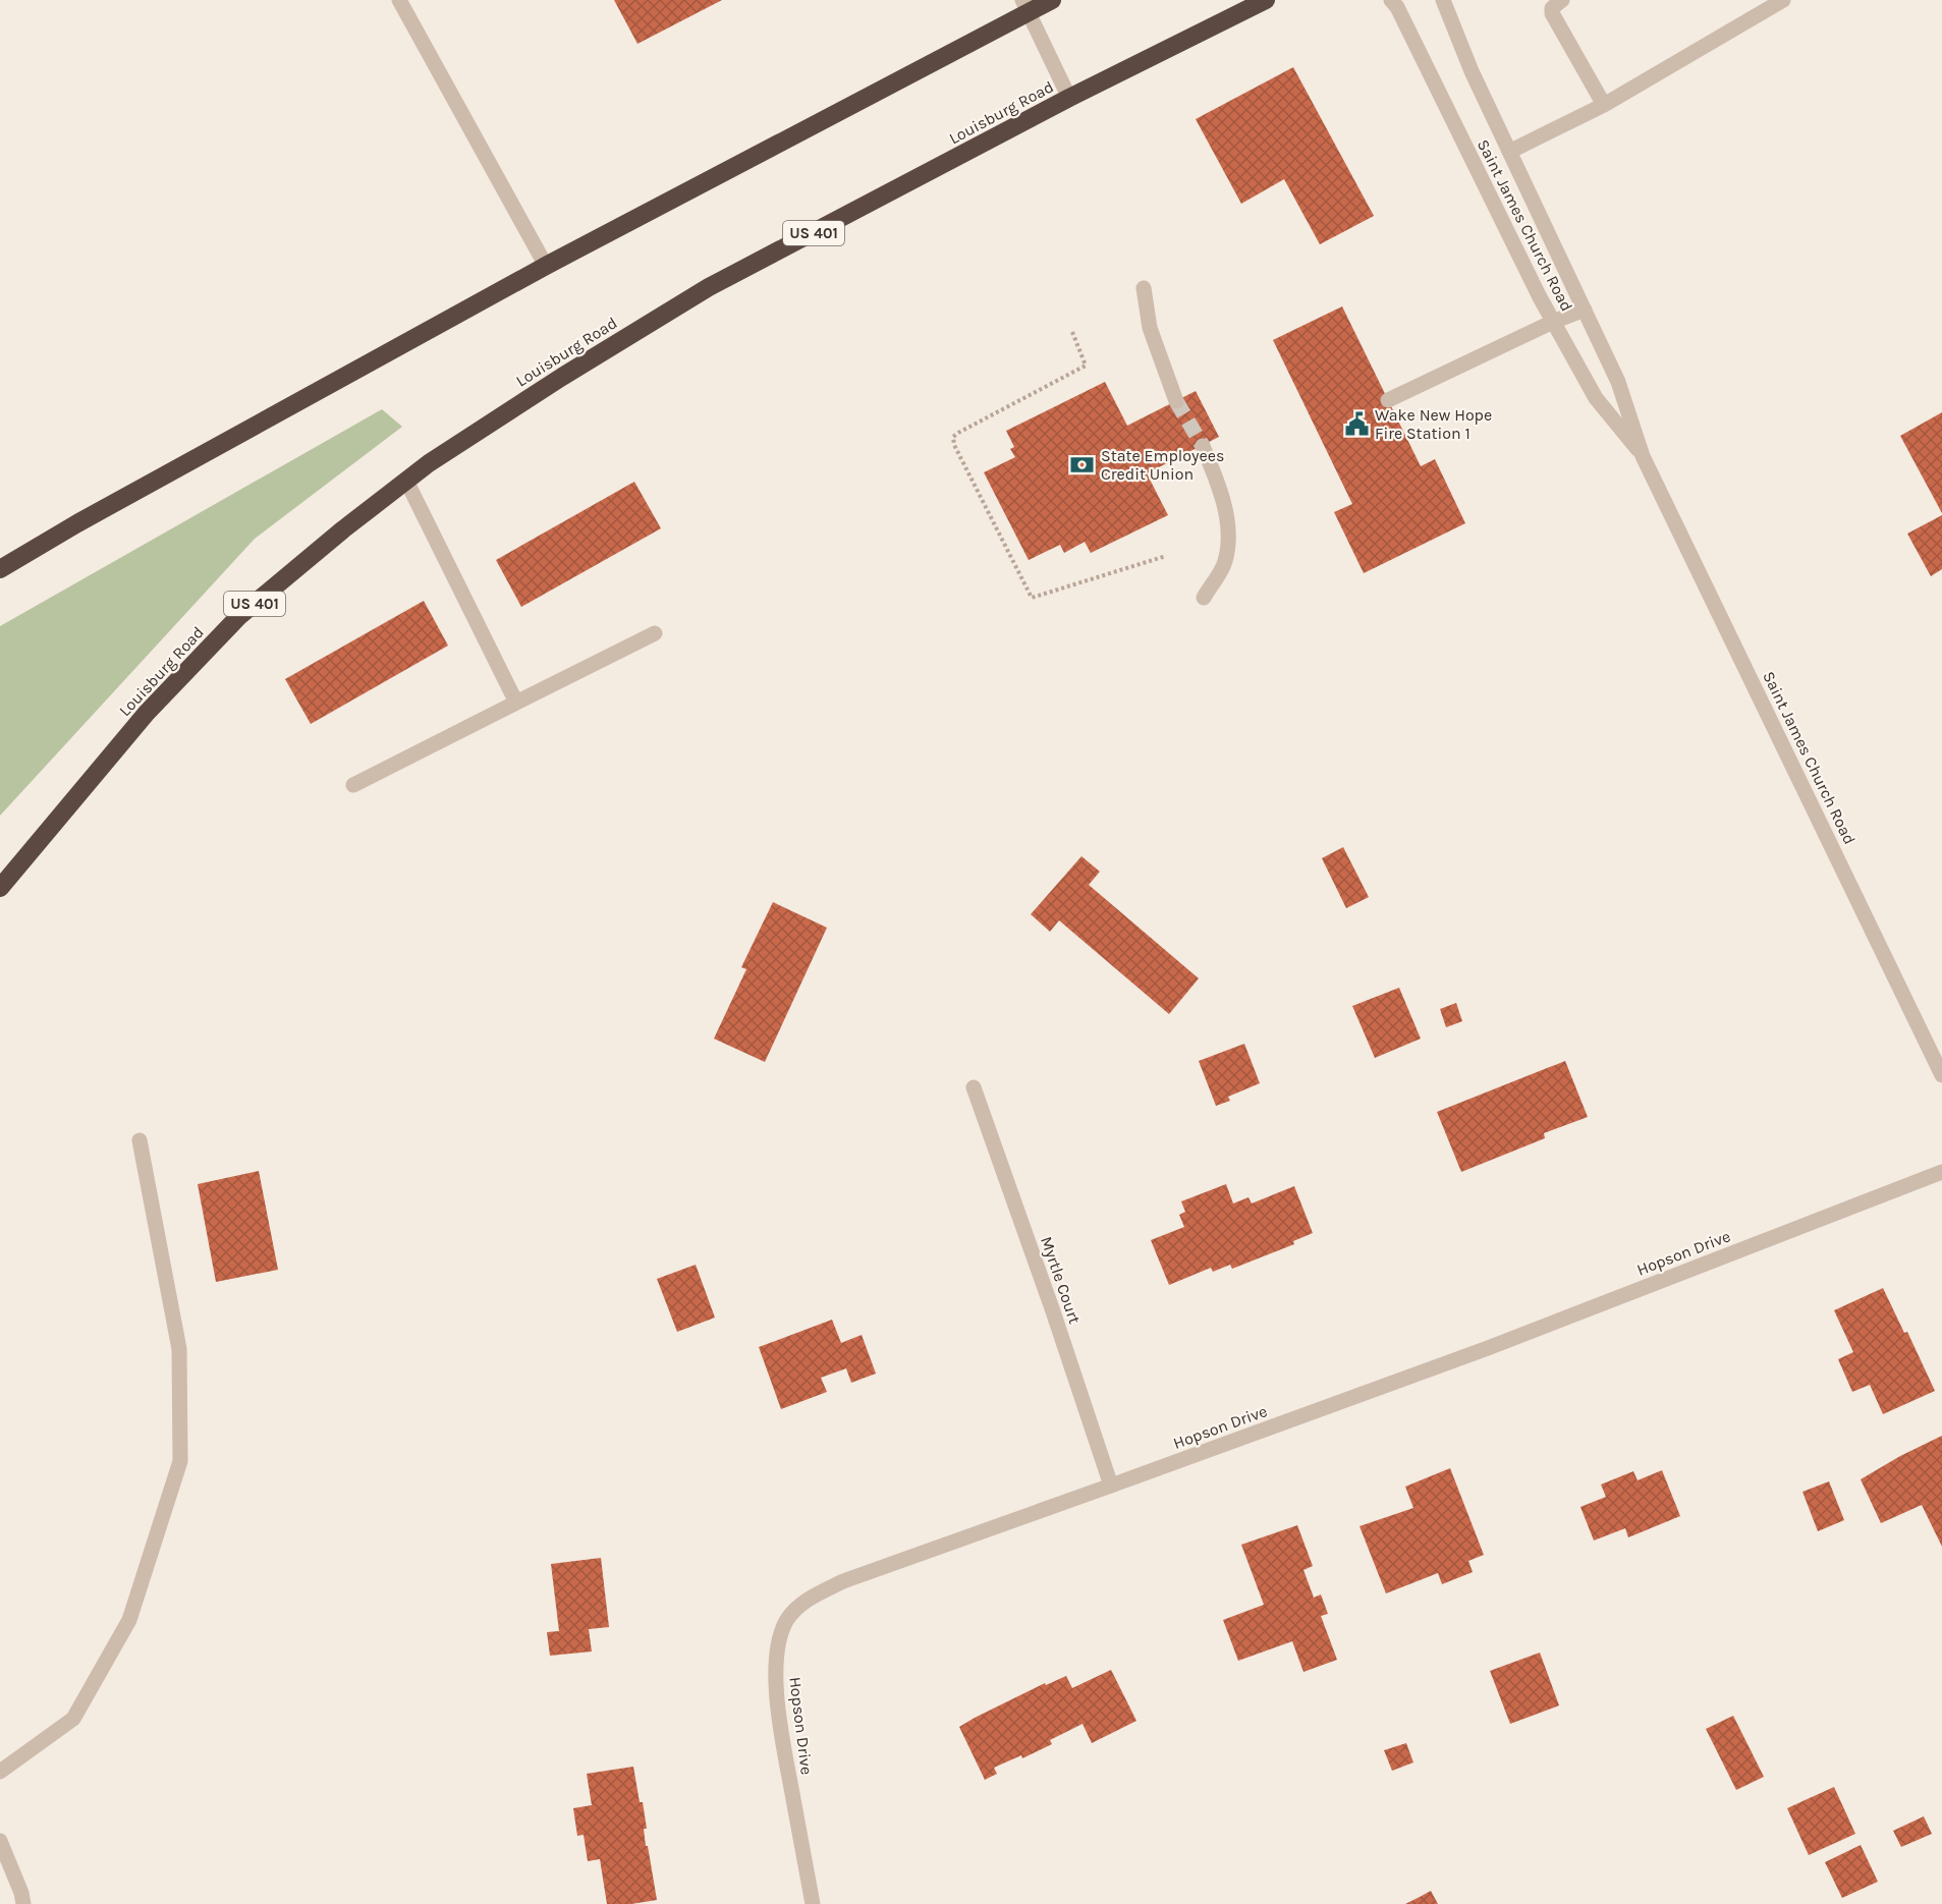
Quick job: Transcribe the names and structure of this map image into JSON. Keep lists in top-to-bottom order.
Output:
{
  "streets": {
    "highway": ["Louisburg Road", "US 401"],
    "street": ["Saint James Church Road", "Hopson Drive", "Myrtle Court"]
  },
  "crossings": [
    ["Hopson Drive", "Myrtle Court"]
  ],
  "places": {
    "public building": ["Wake New Hope Fire Station 1"],
    "bank": ["State Employees Credit Union"]
  }
}
